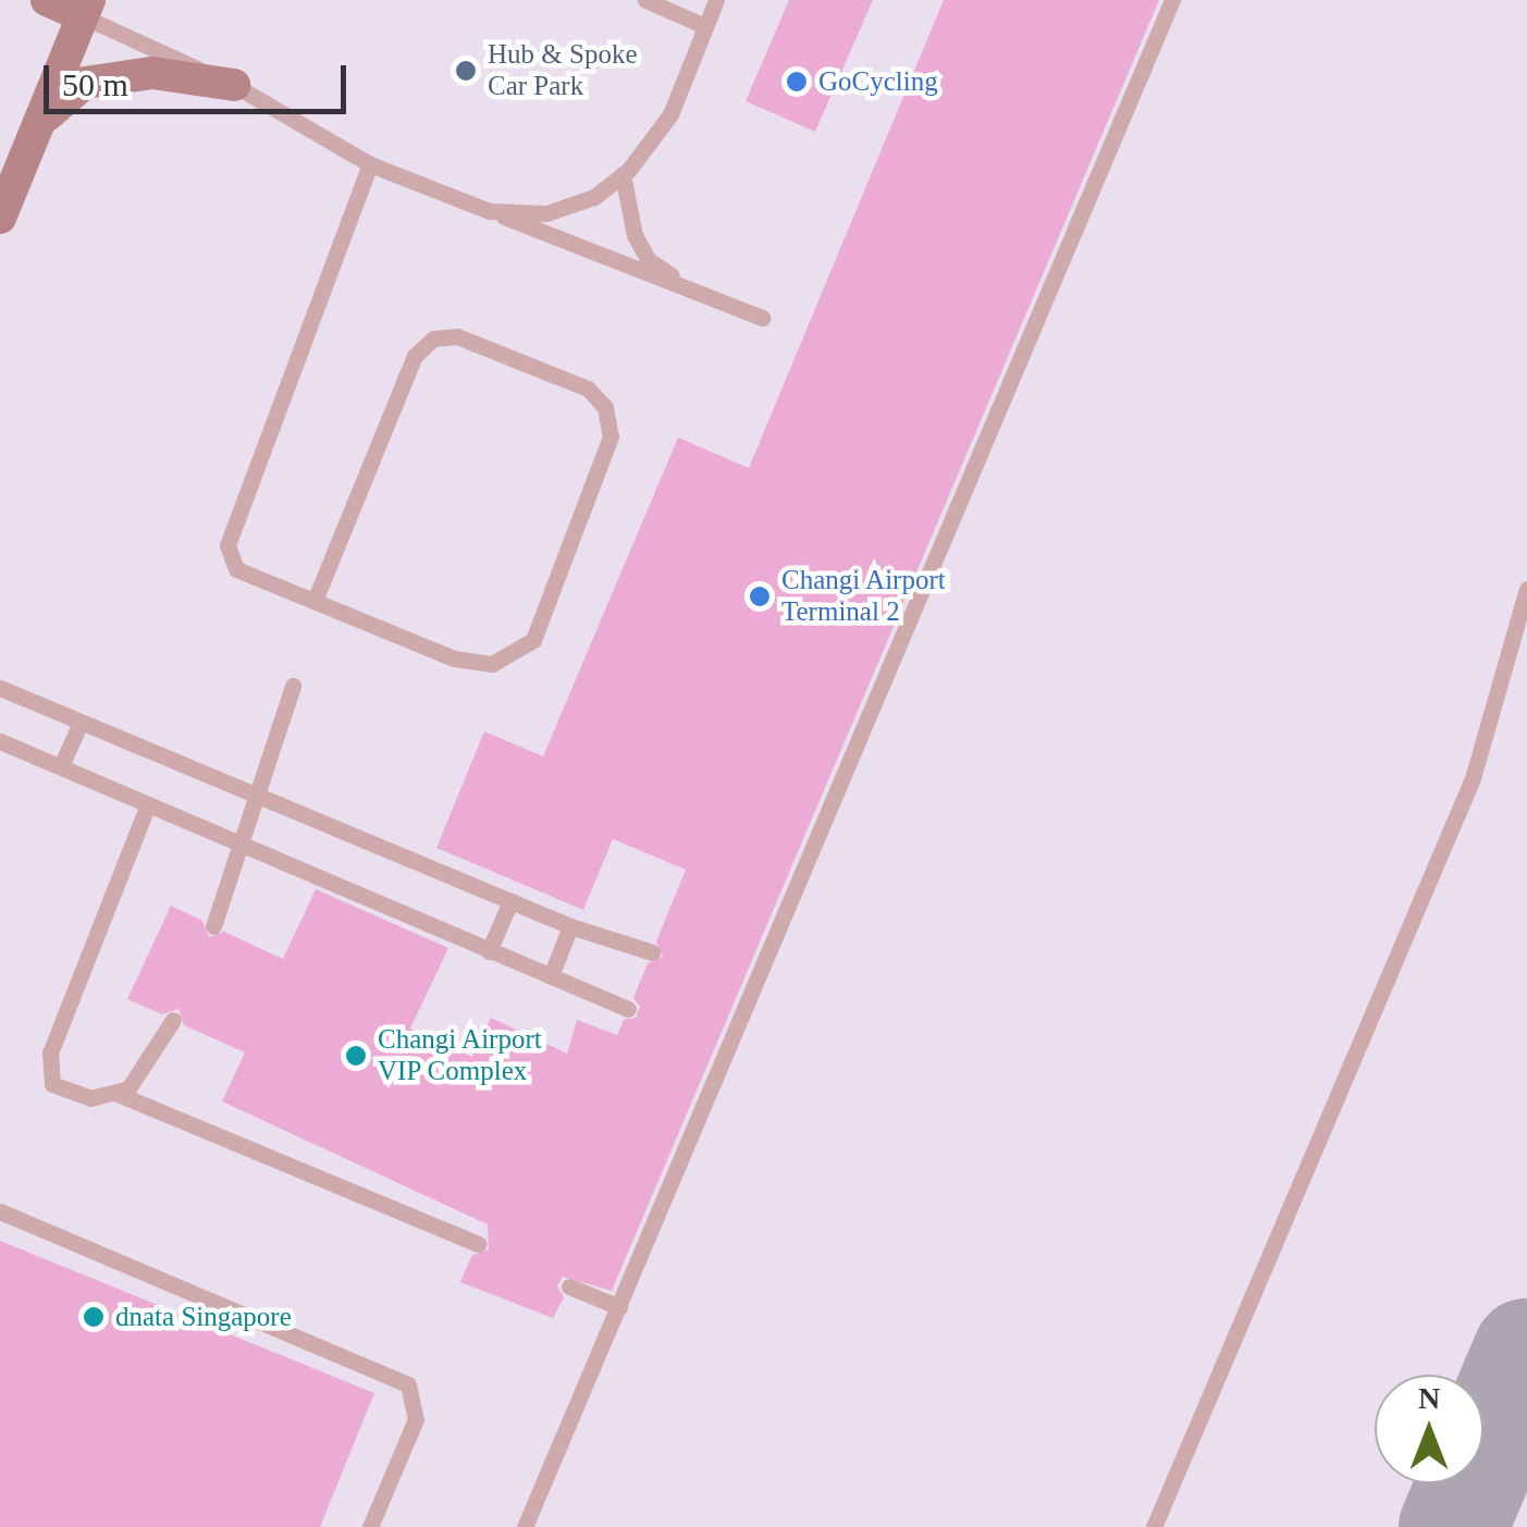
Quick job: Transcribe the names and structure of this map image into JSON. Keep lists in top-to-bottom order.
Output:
{
  "places": [
    "Hub & Spoke Car Park",
    "GoCycling",
    "Changi Airport Terminal 2",
    "Changi Airport VIP Complex",
    "dnata Singapore"
  ],
  "scale_bar": "50 m",
  "north": "top"
}
